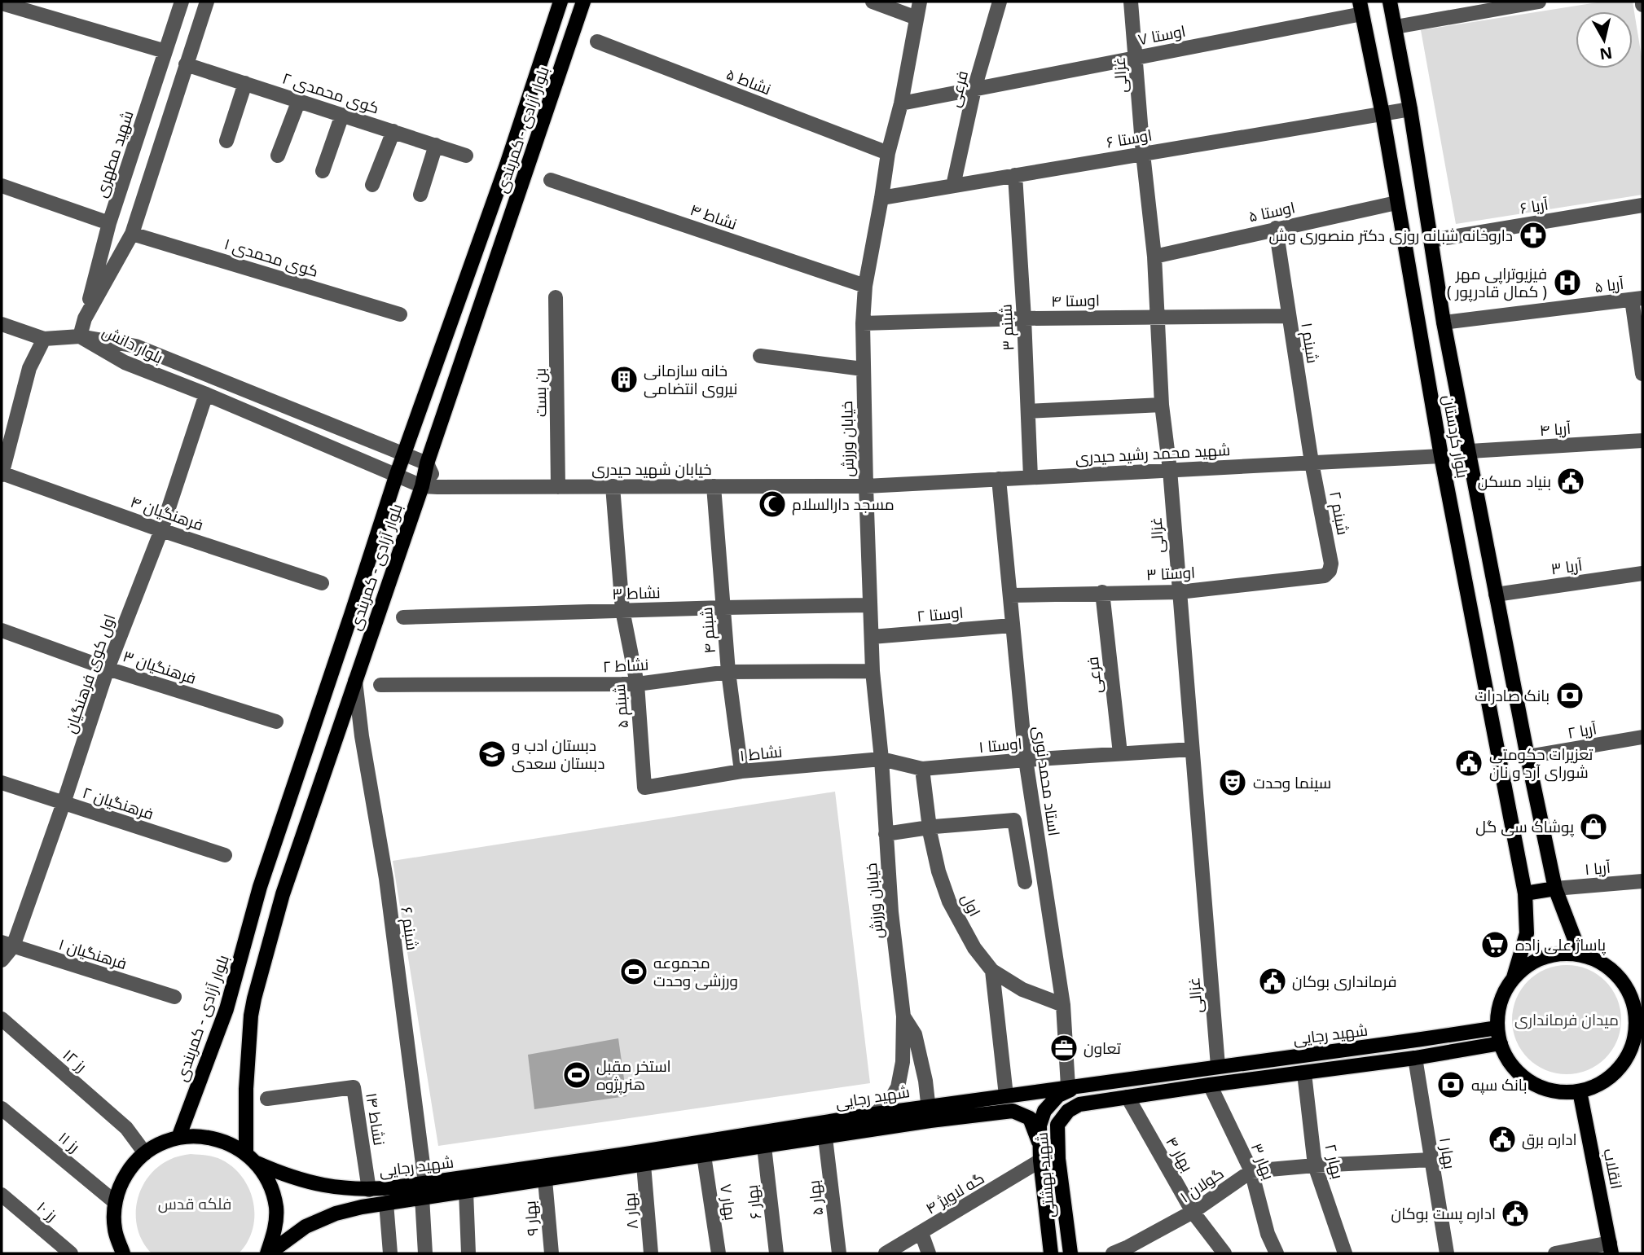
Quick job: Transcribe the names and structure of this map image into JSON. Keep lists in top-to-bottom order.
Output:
{
  "streets": {
    "main road": [
      "بلوار آزادی - کمربندی",
      "بلوار کردستان",
      "شهید رجایی",
      "انقلاب",
      "شهید بهشتی"
    ],
    "street": [
      "اوستا ۷",
      "غزالی",
      "نشاط ۵",
      "فرعی",
      "کوی محمدی ۲",
      "اوستا ۶",
      "شهید مطهری",
      "آریا ۶",
      "اوستا ۵",
      "نشاط ۴",
      "کوی محمدی ۱",
      "آریا ۵",
      "اوستا ۴",
      "شبنم ۳",
      "شبنم ۱",
      "بلوار دانش",
      "بن بست",
      "آریا ۴",
      "خیابان ورزش",
      "شهید محمد رشید حیدری",
      "خیابان شهید حیدری",
      "فرهنگیان ۴",
      "شبنم ۲",
      "آریا ۳",
      "اوستا ۳",
      "نشاط ۳",
      "اوستا ۲",
      "شبنم ۴",
      "نشاط ۲",
      "فرهنگیان ۳",
      "اول کوی فرهنگیان",
      "شبنم ۵",
      "آریا ۲",
      "اوستا ۱",
      "نشاط ۱",
      "استاد محمد نوری",
      "فرهنگیان ۲",
      "آریا ۱",
      "اول",
      "شبنم ۶",
      "فرهنگیان ۱",
      "رز ۱۲",
      "نشاط ۱۴",
      "رز ۱۱",
      "بهار ۱",
      "بهار ۴",
      "بهار ۳",
      "بهار ۲",
      "گولان ۱",
      "گه لاویژ ۴",
      "بهار ۵",
      "بهار ۷",
      "بهار ۶",
      "رز ۱۰",
      "بهار ۸",
      "بهار ۹"
    ]
  },
  "crossings": [
    ["اوستا ۷", "غزالی"],
    ["اوستا ۷", "فرعی"],
    ["اوستا ۷", "بلوار کردستان"],
    ["اوستا ۷", "خیابان ورزش"],
    ["غزالی", "اوستا ۶"],
    ["غزالی", "اوستا ۵"],
    ["غزالی", "اوستا ۴"],
    ["غزالی", "شهید محمد رشید حیدری"],
    ["غزالی", "اوستا ۳"],
    ["غزالی", "اوستا ۱"],
    ["غزالی", "شهید رجایی"],
    ["نشاط ۵", "خیابان ورزش"],
    ["فرعی", "اوستا ۶"],
    ["فرعی", "اوستا ۳"],
    ["فرعی", "اوستا ۱"],
    ["بلوار آزادی - کمربندی", "بلوار دانش"],
    ["بلوار آزادی - کمربندی", "خیابان شهید حیدری"],
    ["بلوار آزادی - کمربندی", "شبنم ۶"],
    ["بلوار آزادی - کمربندی", "شهید رجایی"],
    ["اوستا ۶", "شبنم ۳"],
    ["اوستا ۶", "بلوار کردستان"],
    ["اوستا ۶", "خیابان ورزش"],
    ["آریا ۶", "بلوار کردستان"],
    ["اوستا ۵", "شبنم ۱"],
    ["اوستا ۵", "بلوار کردستان"],
    ["نشاط ۴", "خیابان ورزش"],
    ["آریا ۵", "بلوار کردستان"],
    ["اوستا ۴", "شبنم ۳"],
    ["اوستا ۴", "شبنم ۱"],
    ["اوستا ۴", "خیابان ورزش"],
    ["شبنم ۳", "شهید محمد رشید حیدری"],
    ["شبنم ۱", "شهید محمد رشید حیدری"],
    ["شبنم ۱", "شبنم ۲"],
    ["بلوار دانش", "خیابان شهید حیدری"],
    ["بلوار دانش", "اول کوی فرهنگیان"],
    ["بن بست", "خیابان شهید حیدری"],
    ["آریا ۴", "بلوار کردستان"],
    ["بلوار کردستان", "شهید محمد رشید حیدری"],
    ["بلوار کردستان", "آریا ۳"],
    ["بلوار کردستان", "آریا ۲"],
    ["بلوار کردستان", "آریا ۱"],
    ["بلوار کردستان", "شهید رجایی"],
    ["بلوار کردستان", "انقلاب"],
    ["خیابان ورزش", "شهید محمد رشید حیدری"],
    ["خیابان ورزش", "خیابان شهید حیدری"],
    ["خیابان ورزش", "نشاط ۳"],
    ["خیابان ورزش", "اوستا ۲"],
    ["خیابان ورزش", "نشاط ۲"],
    ["خیابان ورزش", "اوستا ۱"],
    ["خیابان ورزش", "نشاط ۱"],
    ["خیابان ورزش", "شهید رجایی"],
    ["شهید محمد رشید حیدری", "خیابان شهید حیدری"],
    ["شهید محمد رشید حیدری", "شبنم ۲"],
    ["شهید محمد رشید حیدری", "استاد محمد نوری"],
    ["خیابان شهید حیدری", "شبنم ۴"],
    ["خیابان شهید حیدری", "شبنم ۵"],
    ["فرهنگیان ۴", "اول کوی فرهنگیان"],
    ["شبنم ۲", "اوستا ۳"],
    ["اوستا ۳", "استاد محمد نوری"],
    ["نشاط ۳", "شبنم ۴"],
    ["نشاط ۳", "شبنم ۵"],
    ["اوستا ۲", "استاد محمد نوری"],
    ["شبنم ۴", "نشاط ۲"],
    ["شبنم ۴", "نشاط ۱"],
    ["نشاط ۲", "شبنم ۵"],
    ["فرهنگیان ۳", "اول کوی فرهنگیان"],
    ["اول کوی فرهنگیان", "فرهنگیان ۲"],
    ["اول کوی فرهنگیان", "فرهنگیان ۱"],
    ["شبنم ۵", "نشاط ۱"],
    ["اوستا ۱", "نشاط ۱"],
    ["اوستا ۱", "استاد محمد نوری"],
    ["اوستا ۱", "اول"],
    ["استاد محمد نوری", "اول"],
    ["استاد محمد نوری", "شهید رجایی"],
    ["شبنم ۶", "شهید رجایی"],
    ["شهید رجایی", "نشاط ۱۴"],
    ["شهید رجایی", "انقلاب"],
    ["شهید رجایی", "شهید بهشتی"],
    ["شهید رجایی", "بهار ۵"],
    ["شهید رجایی", "بهار ۷"],
    ["شهید رجایی", "بهار ۶"],
    ["شهید رجایی", "بهار ۸"],
    ["شهید رجایی", "بهار ۹"],
    ["بهار ۴", "شهید بهشتی"],
    ["بهار ۴", "گولان ۱"],
    ["بهار ۳", "گولان ۱"],
    ["شهید بهشتی", "گه لاویژ ۴"]
  ],
  "parks": ["میدان فرمانداری", "فلکه قدس"],
  "places": {
    "pharmacy": ["داروخانه شبانه روزی دکتر منصوری وش"],
    "hospital": ["فیزیوتراپی مهر ( کمال قادرپور )"],
    "building": ["خانه سازمانی نیروی انتضامی"],
    "public building": [
      "بنیاد مسکن",
      "تعزیرات حکومتی شورای آرد و نان",
      "فرمانداری بوکان",
      "اداره برق",
      "اداره پست بوکان"
    ],
    "mosque": ["مسجد دارالسلام"],
    "bank": ["بانک صادرات", "بانک سپه"],
    "school or university": ["دبستان ادب و دبستان سعدی"],
    "theatre": ["سینما وحدت"],
    "shop": ["پوشاک سی گل"],
    "supermarket": ["پاساژ علی زاده"],
    "sports": ["مجموعه ورزشی وحدت", "استخر مقبل هنرپژوه"],
    "office": ["تعاون"]
  },
  "north": "bottom"
}
